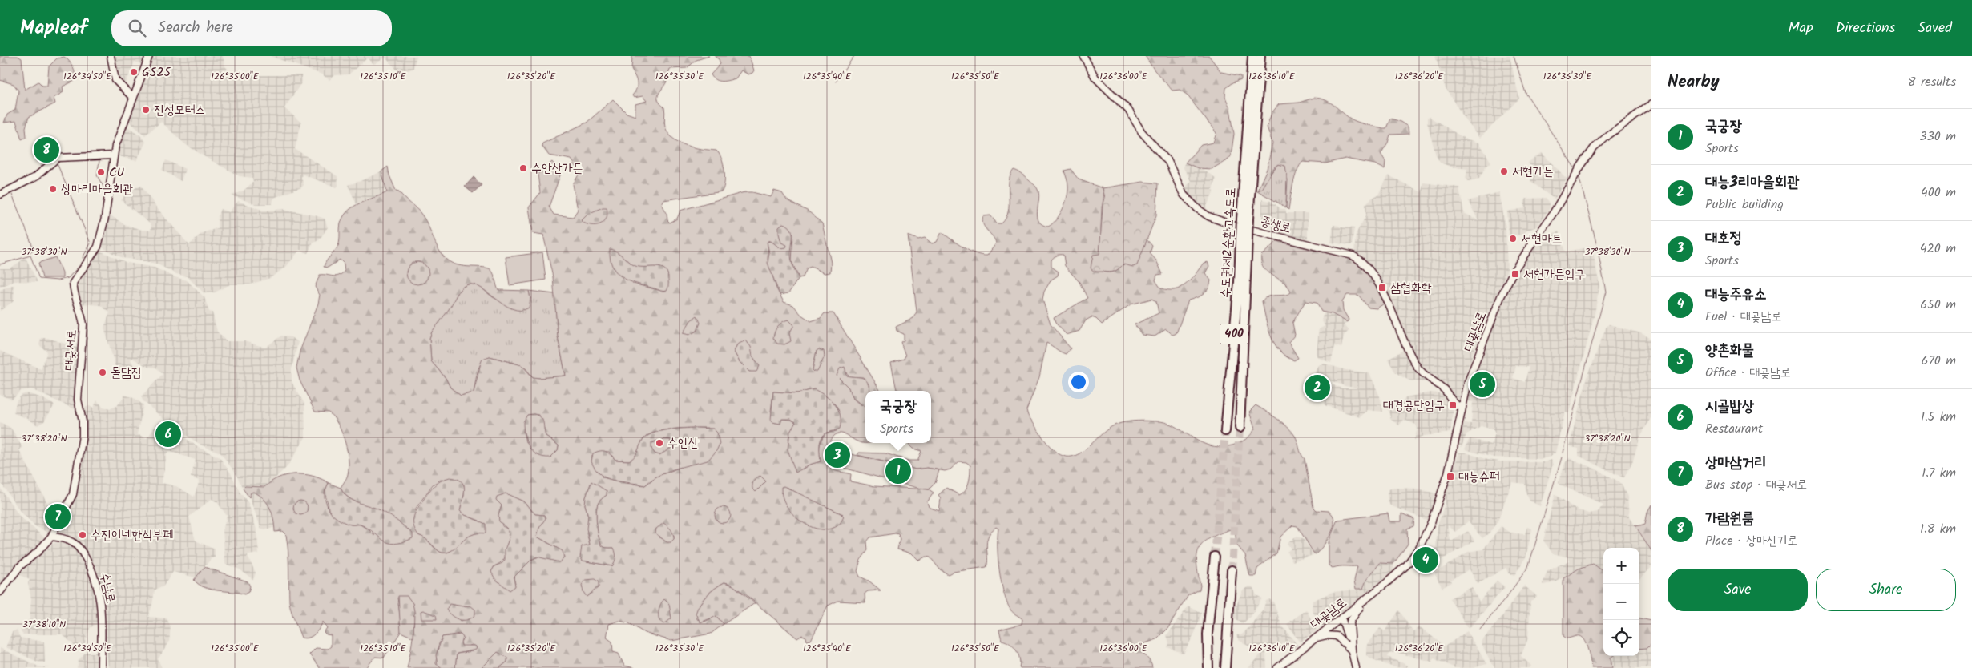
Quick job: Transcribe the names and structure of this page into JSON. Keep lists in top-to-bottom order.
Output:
{
  "streets": {
    "highway": ["수도권제2순환고속도로", "400"],
    "street": [
      "종생로",
      "대곶남로",
      "대곶서로",
      "수남로"
    ]
  },
  "crossings": [
    ["종생로", "대곶남로"],
    ["대곶서로", "수남로"]
  ],
  "places": {
    "other": [
      "GS25",
      "진성모터스",
      "수안산가든",
      "서현가든",
      "CU",
      "상마리마을회관",
      "서현마트",
      "돌담집",
      "수안산",
      "수진이네한식부페"
    ],
    "transit": [
      "서현가든입구",
      "삼협화학",
      "대경공단입구",
      "대능슈퍼"
    ]
  },
  "page": {
    "header": "Mapleaf",
    "search": "Search here",
    "nav": ["Map", "Directions", "Saved"],
    "heading": ["Nearby", "8 results"],
    "list": [
      {
        "mark": "1",
        "name": "국궁장",
        "note": "Sports",
        "value": "330 m"
      },
      {
        "mark": "2",
        "name": "대능3리마을회관",
        "note": "Public building",
        "value": "400 m"
      },
      {
        "mark": "3",
        "name": "대호정",
        "note": "Sports",
        "value": "420 m"
      },
      {
        "mark": "4",
        "name": "대능주유소",
        "note": "Fuel · 대곶남로",
        "value": "650 m"
      },
      {
        "mark": "5",
        "name": "양촌화물",
        "note": "Office · 대곶남로",
        "value": "670 m"
      },
      {
        "mark": "6",
        "name": "시골밥상",
        "note": "Restaurant",
        "value": "1.5 km"
      },
      {
        "mark": "7",
        "name": "상마삼거리",
        "note": "Bus stop · 대곶서로",
        "value": "1.7 km"
      },
      {
        "mark": "8",
        "name": "가람원룸",
        "note": "Place · 상마신기로",
        "value": "1.8 km"
      }
    ],
    "pins": [
      "8",
      "5",
      "2",
      "6",
      "3",
      "1",
      "7",
      "4"
    ],
    "popup": ["국궁장", "Sports"],
    "map_buttons": ["+", "−"],
    "buttons": ["Save", "Share"]
  },
  "coordinates": [
    "126°34'50\"E",
    "126°35'00\"E",
    "126°35'10\"E",
    "126°35'20\"E",
    "126°35'30\"E",
    "126°35'40\"E",
    "126°35'50\"E",
    "126°36'00\"E",
    "126°36'10\"E",
    "126°36'20\"E",
    "126°36'30\"E",
    "37°38'30\"N",
    "37°38'20\"N",
    "37°38'10\"N"
  ]
}
